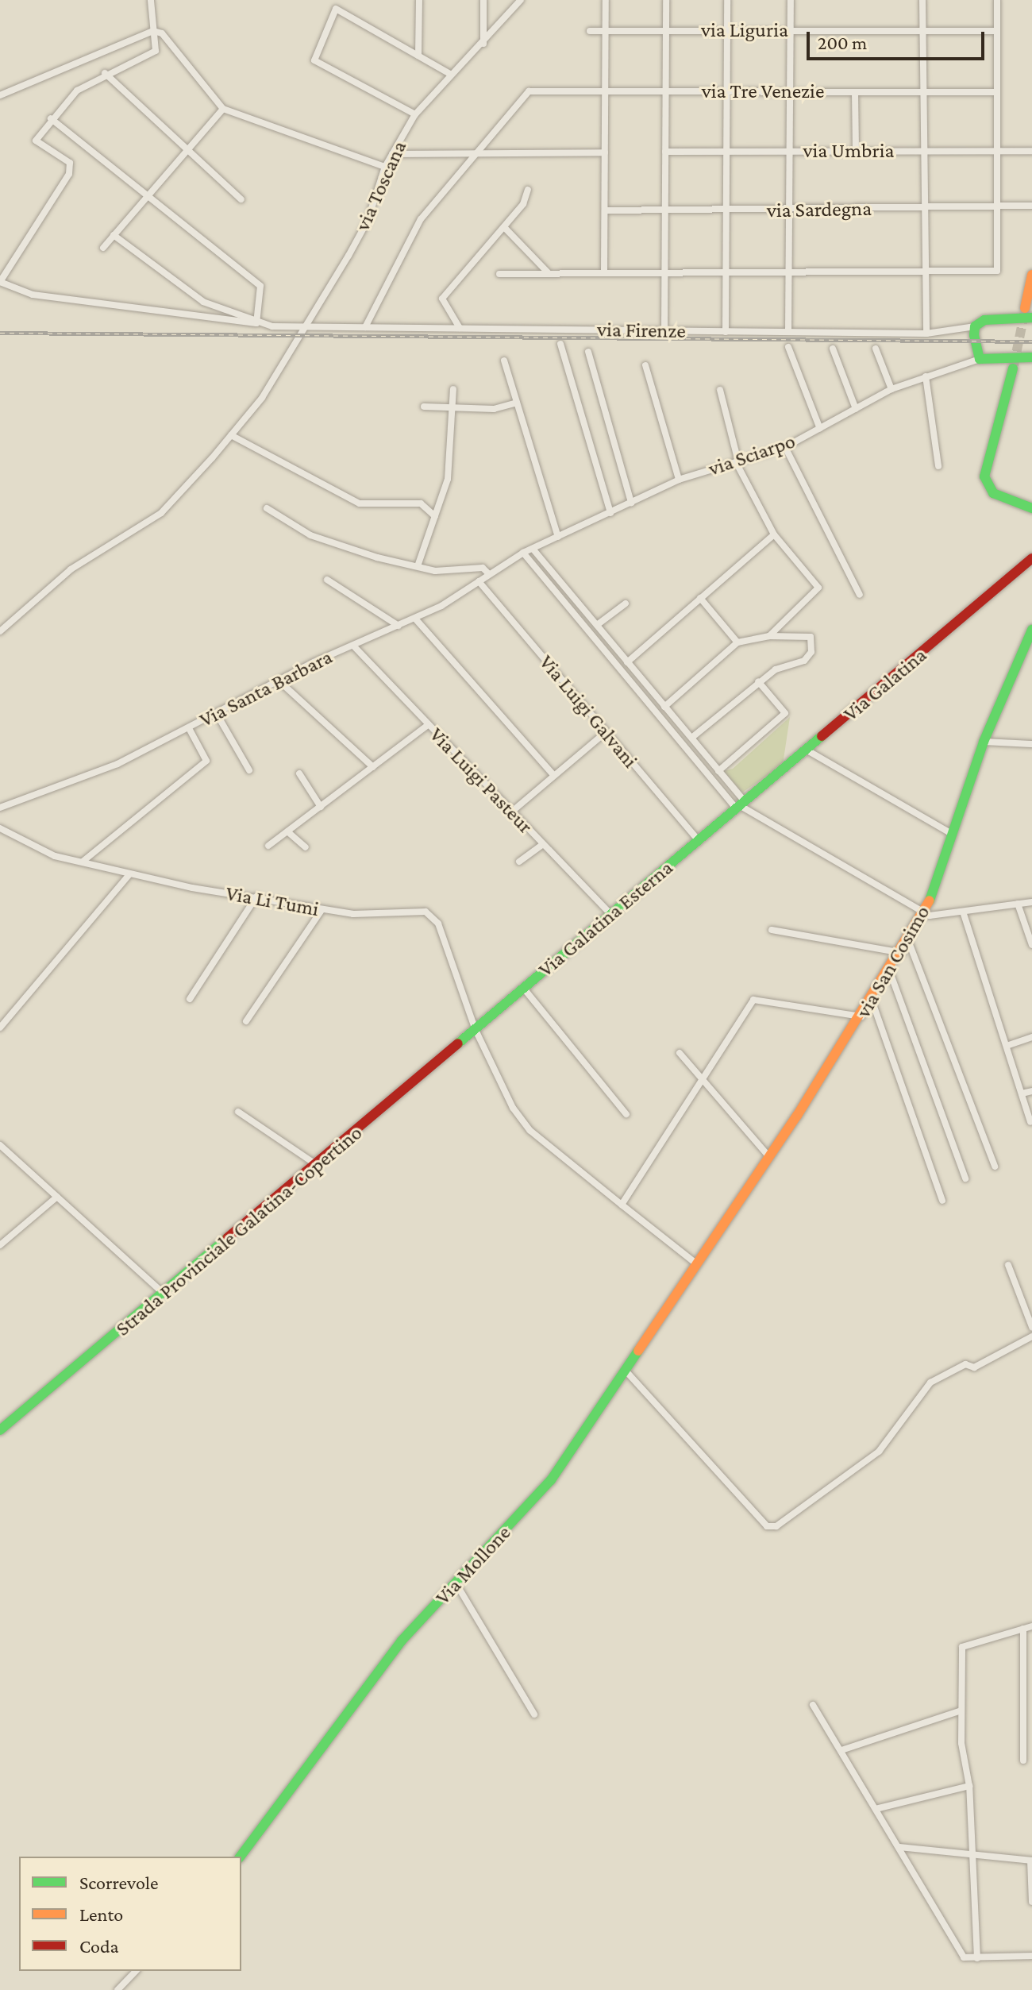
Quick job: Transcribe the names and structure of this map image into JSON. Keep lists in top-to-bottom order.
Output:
{
  "streets": {
    "street": [
      "via Liguria",
      "via Tre Venezie",
      "via Umbria",
      "via Toscana",
      "via Sardegna",
      "via Firenze",
      "via Sciarpo",
      "Via Galatina",
      "Via Santa Barbara",
      "Via Luigi Galvani",
      "Via Luigi Pasteur",
      "Via Li Tumi",
      "Via Galatina Esterna",
      "via San Cosimo",
      "Strada Provinciale Galatina-Copertino",
      "Via Mollone"
    ]
  },
  "crossings": [
    ["via Toscana", "via Firenze"],
    ["via Sciarpo", "Via Santa Barbara"],
    ["Via Galatina", "Via Galatina Esterna"],
    ["Via Santa Barbara", "Via Luigi Galvani"],
    ["Via Santa Barbara", "Via Luigi Pasteur"],
    ["Via Luigi Galvani", "Via Galatina Esterna"],
    ["Via Luigi Pasteur", "Via Galatina Esterna"],
    ["Via Li Tumi", "Via Galatina Esterna"],
    ["Via Li Tumi", "via San Cosimo"],
    ["Via Li Tumi", "Strada Provinciale Galatina-Copertino"],
    ["Via Li Tumi", "Via Mollone"],
    ["Via Galatina Esterna", "Strada Provinciale Galatina-Copertino"],
    ["via San Cosimo", "Via Mollone"]
  ],
  "legend": ["Scorrevole", "Lento", "Coda"],
  "scale_bar": "200 m"
}
